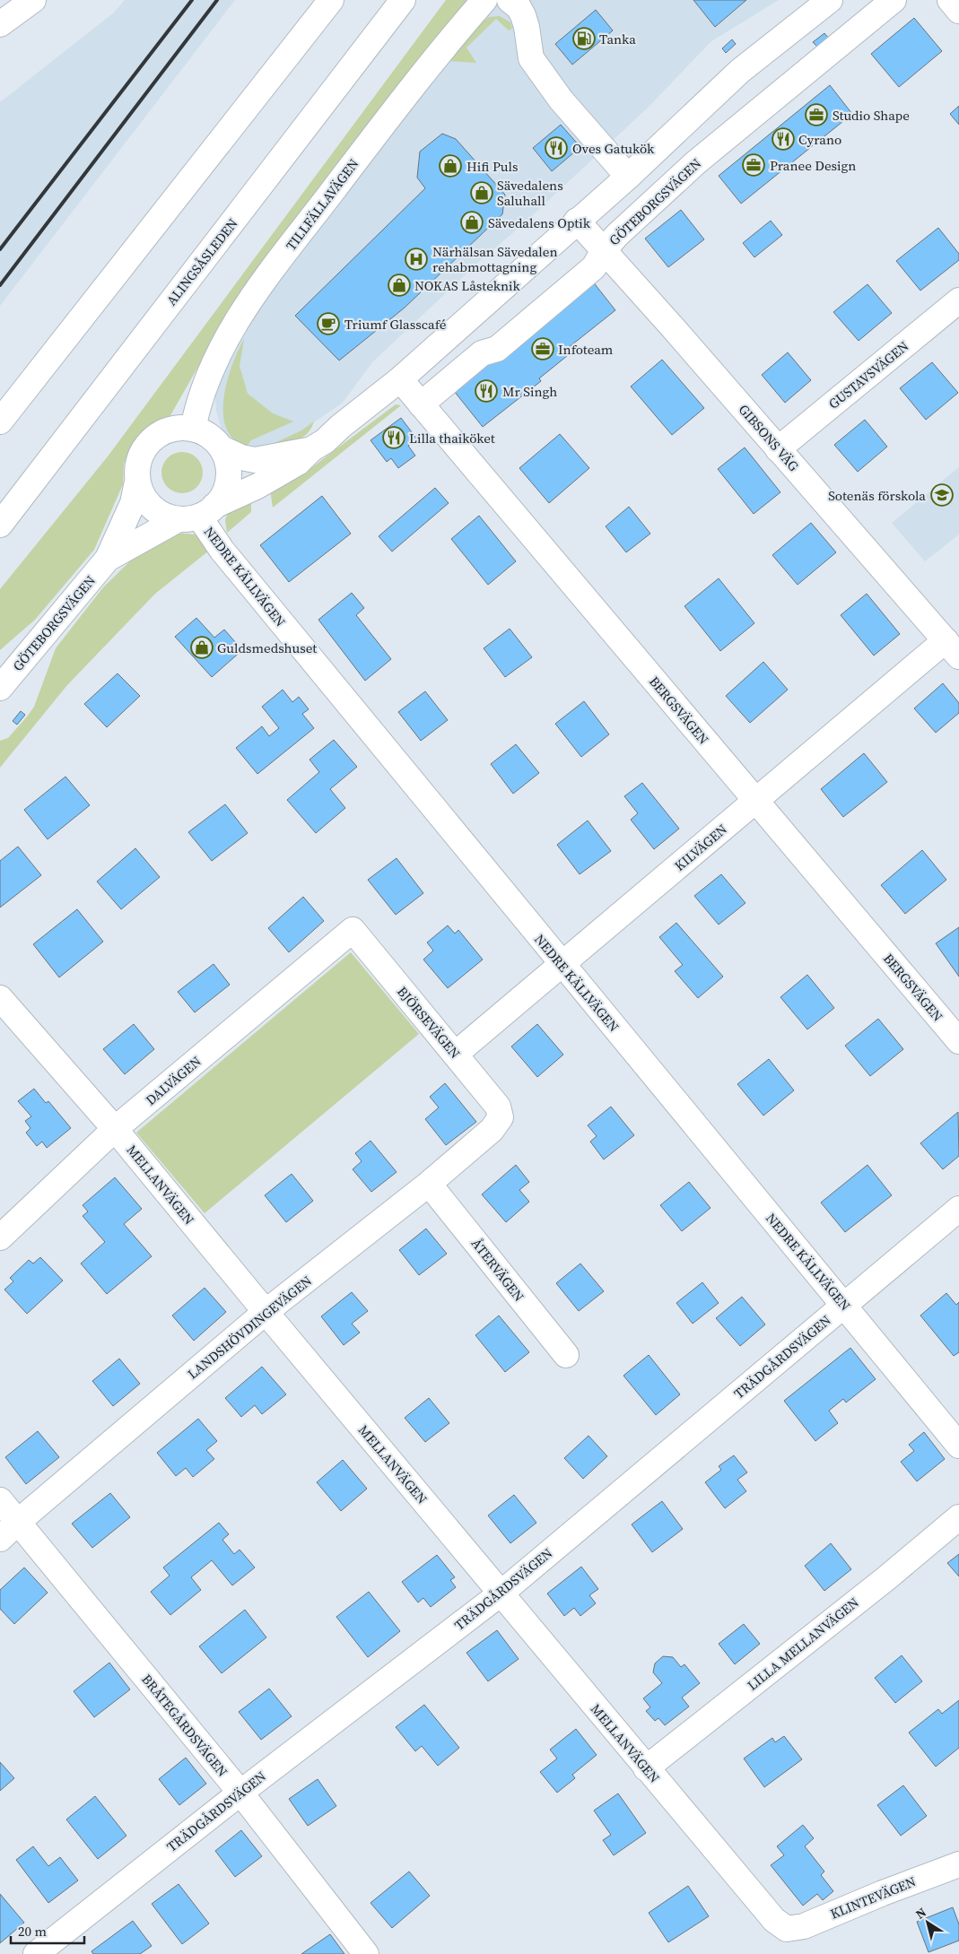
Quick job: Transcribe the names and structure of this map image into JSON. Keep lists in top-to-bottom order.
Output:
{
  "streets": {
    "main road": [
      "GÖTEBORGSVÄGEN",
      "TILLFÄLLAVÄGEN",
      "ALINGSÅSLEDEN",
      "GUSTAVSVÄGEN",
      "GIBSONS VÄG",
      "NEDRE KÄLLVÄGEN",
      "BERGSVÄGEN",
      "KILVÄGEN",
      "BJÖRSEVÄGEN",
      "DALVÄGEN",
      "MELLANVÄGEN",
      "ÅTERVÄGEN",
      "LANDSHÖVDINGEVÄGEN",
      "TRÄDGÅRDSVÄGEN",
      "LILLA MELLANVÄGEN",
      "BRÅTEGÅRDSVÄGEN",
      "KLINTEVÄGEN"
    ]
  },
  "crossings": [
    ["GÖTEBORGSVÄGEN", "TILLFÄLLAVÄGEN"],
    ["GÖTEBORGSVÄGEN", "GIBSONS VÄG"],
    ["GÖTEBORGSVÄGEN", "NEDRE KÄLLVÄGEN"],
    ["GÖTEBORGSVÄGEN", "BERGSVÄGEN"],
    ["TILLFÄLLAVÄGEN", "NEDRE KÄLLVÄGEN"],
    ["GUSTAVSVÄGEN", "GIBSONS VÄG"],
    ["GIBSONS VÄG", "KILVÄGEN"],
    ["NEDRE KÄLLVÄGEN", "KILVÄGEN"],
    ["NEDRE KÄLLVÄGEN", "TRÄDGÅRDSVÄGEN"],
    ["BERGSVÄGEN", "KILVÄGEN"],
    ["KILVÄGEN", "BJÖRSEVÄGEN"],
    ["BJÖRSEVÄGEN", "DALVÄGEN"],
    ["BJÖRSEVÄGEN", "LANDSHÖVDINGEVÄGEN"],
    ["DALVÄGEN", "MELLANVÄGEN"],
    ["MELLANVÄGEN", "LANDSHÖVDINGEVÄGEN"],
    ["MELLANVÄGEN", "TRÄDGÅRDSVÄGEN"],
    ["MELLANVÄGEN", "LILLA MELLANVÄGEN"],
    ["MELLANVÄGEN", "KLINTEVÄGEN"],
    ["ÅTERVÄGEN", "LANDSHÖVDINGEVÄGEN"],
    ["LANDSHÖVDINGEVÄGEN", "BRÅTEGÅRDSVÄGEN"],
    ["TRÄDGÅRDSVÄGEN", "BRÅTEGÅRDSVÄGEN"]
  ],
  "places": {
    "fuel station": ["Tanka"],
    "office": ["Studio Shape", "Pranee Design", "Infoteam"],
    "restaurant": [
      "Cyrano",
      "Oves Gatukök",
      "Mr Singh",
      "Lilla thaiköket"
    ],
    "shop": [
      "Hifi Puls",
      "Sävedalens Saluhall",
      "Sävedalens Optik",
      "NOKAS Låsteknik",
      "Guldsmedshuset"
    ],
    "hospital": ["Närhälsan Sävedalen rehabmottagning"],
    "cafe": ["Triumf Glasscafé"],
    "school or university": ["Sotenäs förskola"]
  },
  "scale_bar": "20 m",
  "north": "top left"
}
